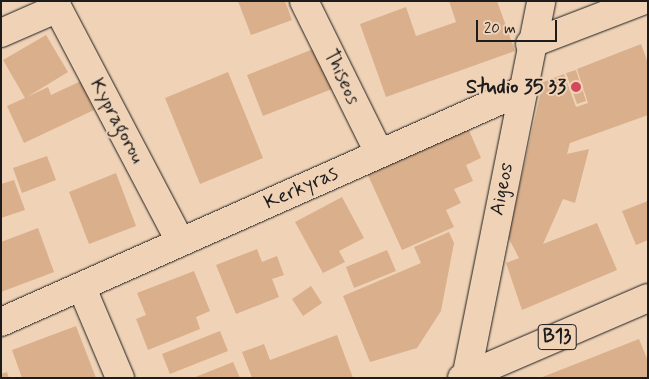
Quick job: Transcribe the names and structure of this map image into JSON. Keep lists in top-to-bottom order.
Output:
{
  "streets": {
    "street": [
      "Thiseos",
      "Kypragorou",
      "Kerkyras",
      "Aigeos",
      "B13"
    ]
  },
  "crossings": [
    ["Thiseos", "Kerkyras"],
    ["Kypragorou", "Kerkyras"],
    ["Kerkyras", "Aigeos"],
    ["Aigeos", "B13"]
  ],
  "places": ["Studio 35 33"],
  "scale_bar": "20 m"
}
